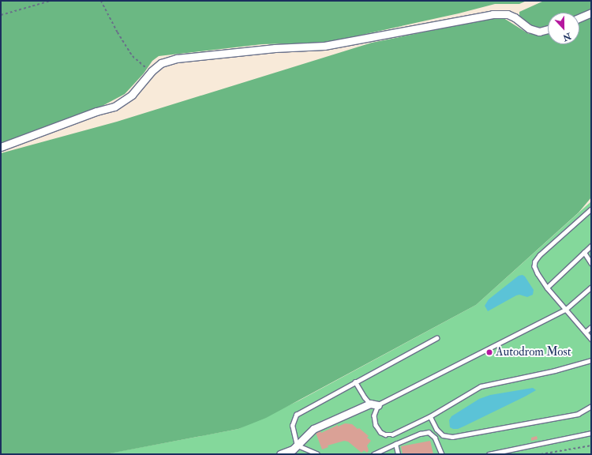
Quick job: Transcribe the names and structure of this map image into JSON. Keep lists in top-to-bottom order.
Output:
{
  "places": ["Autodrom Most"],
  "north": "bottom"
}
